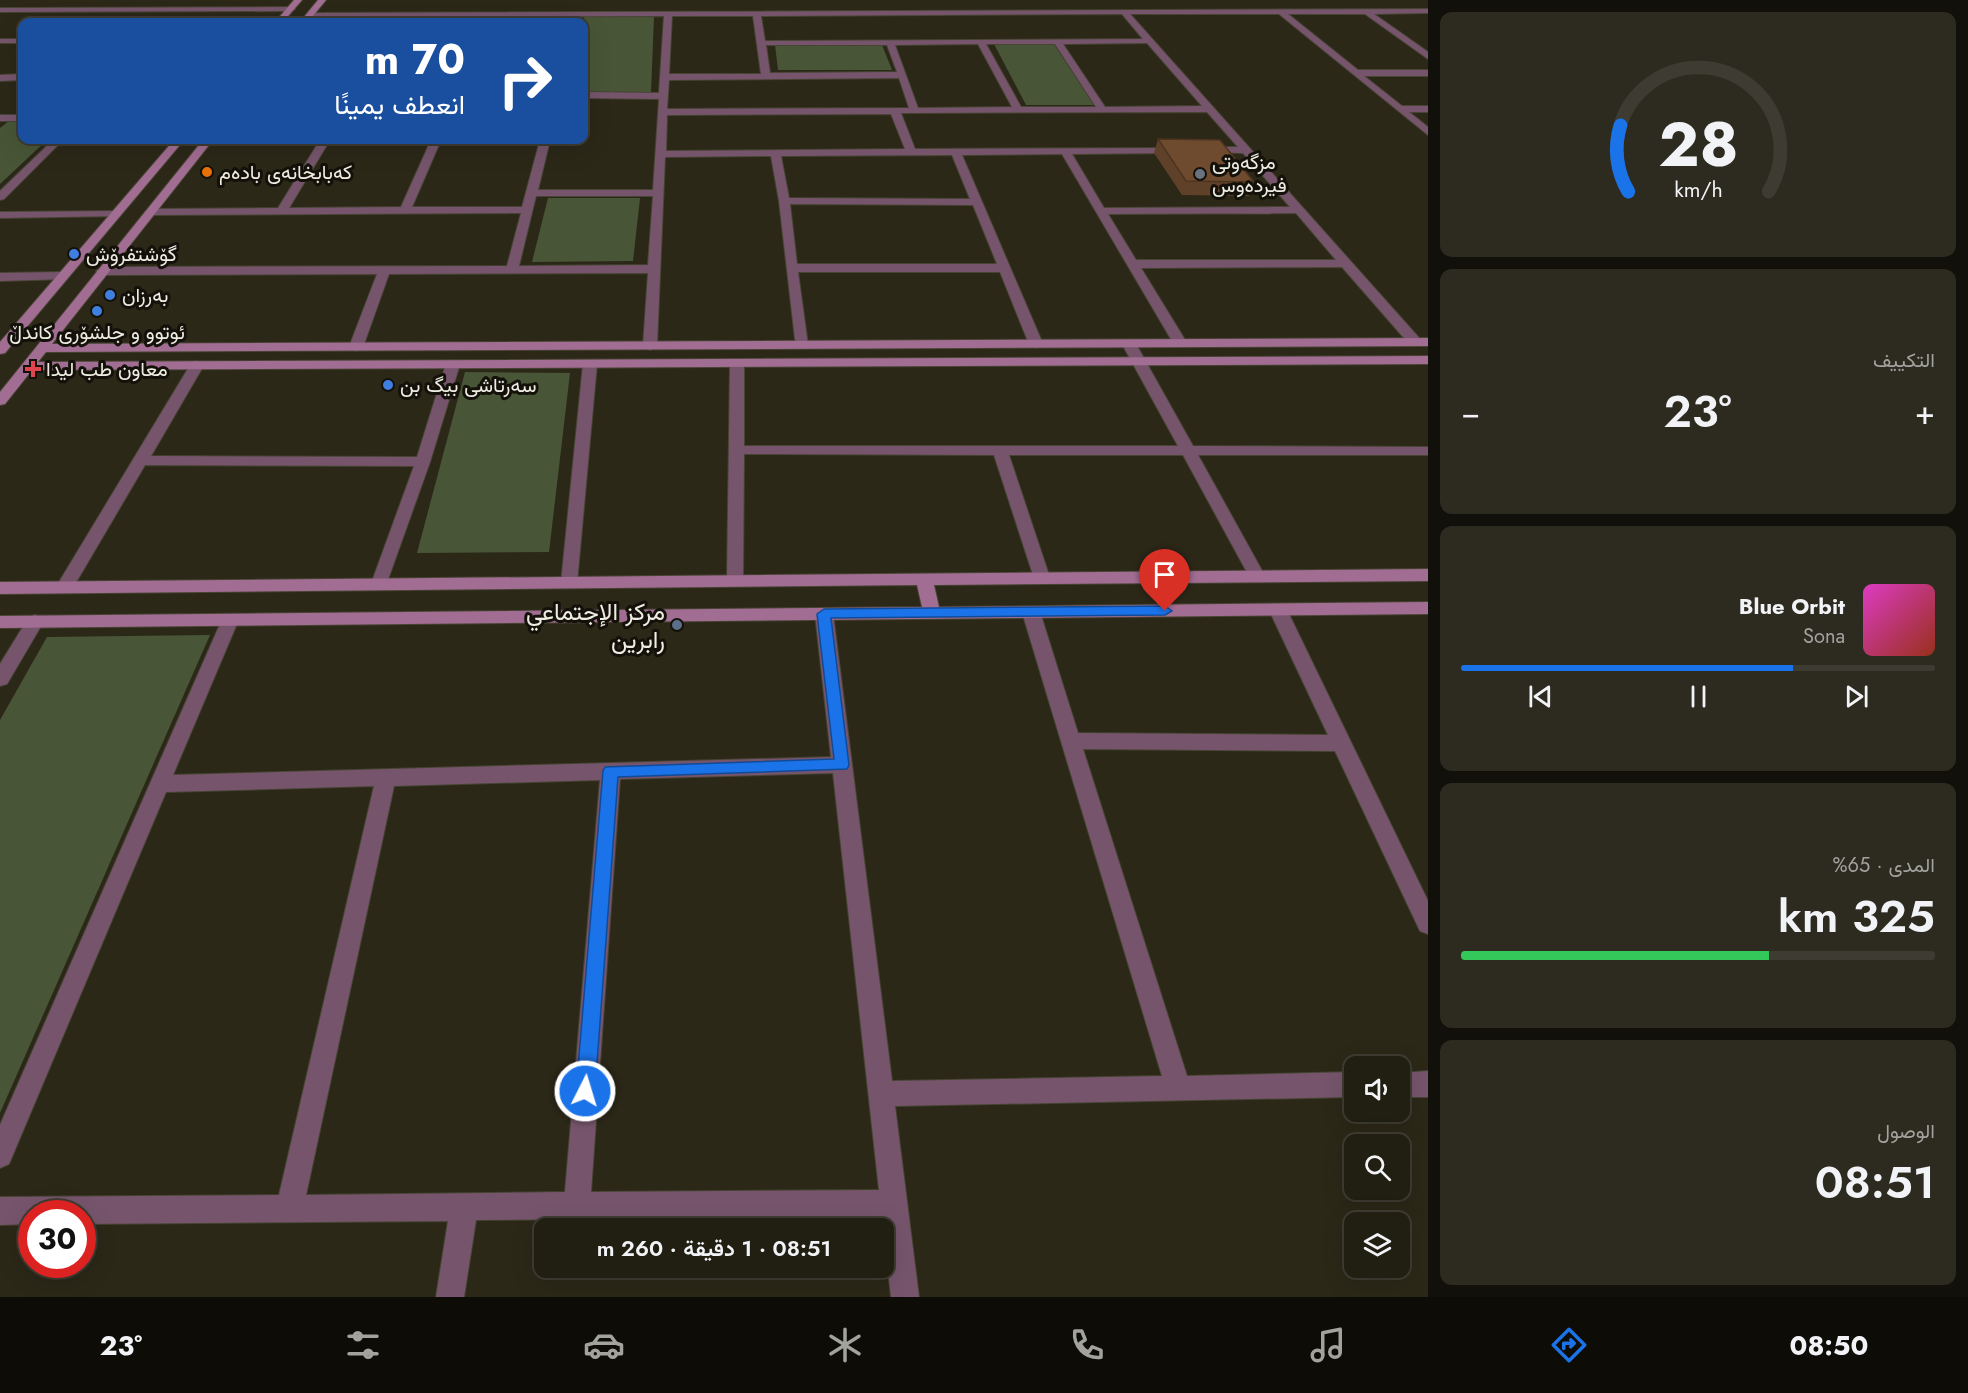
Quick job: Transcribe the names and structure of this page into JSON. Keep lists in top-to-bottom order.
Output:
{
  "places": {
    "other": [
      "کەبابخانەی بادەم",
      "مزگە‌وتی فیردە‌وس",
      "گۆشتفرۆش",
      "بەرزان",
      "ئوتوو و جلشۆری کاندڵ",
      "سەرتاشی بیگ بن",
      "مركز الإجتماعي رابرين"
    ],
    "health": ["معاون طب لیدا"]
  },
  "page": {
    "turn": ["70 m", "انعطف يمينًا"],
    "tile": [
      "التكييف",
      ["المدى · 65%", "325 km"],
      ["الوصول", "08:51"]
    ],
    "heat": ["−", "23°", "+"],
    "song": ["Blue Orbit", "Sona"],
    "limit": "30",
    "trip": "08:51 · 1 دقيقة · 260 m",
    "tabs": ["08:50", "23°"],
    "gauge": ["28", "km/h"]
  }
}
